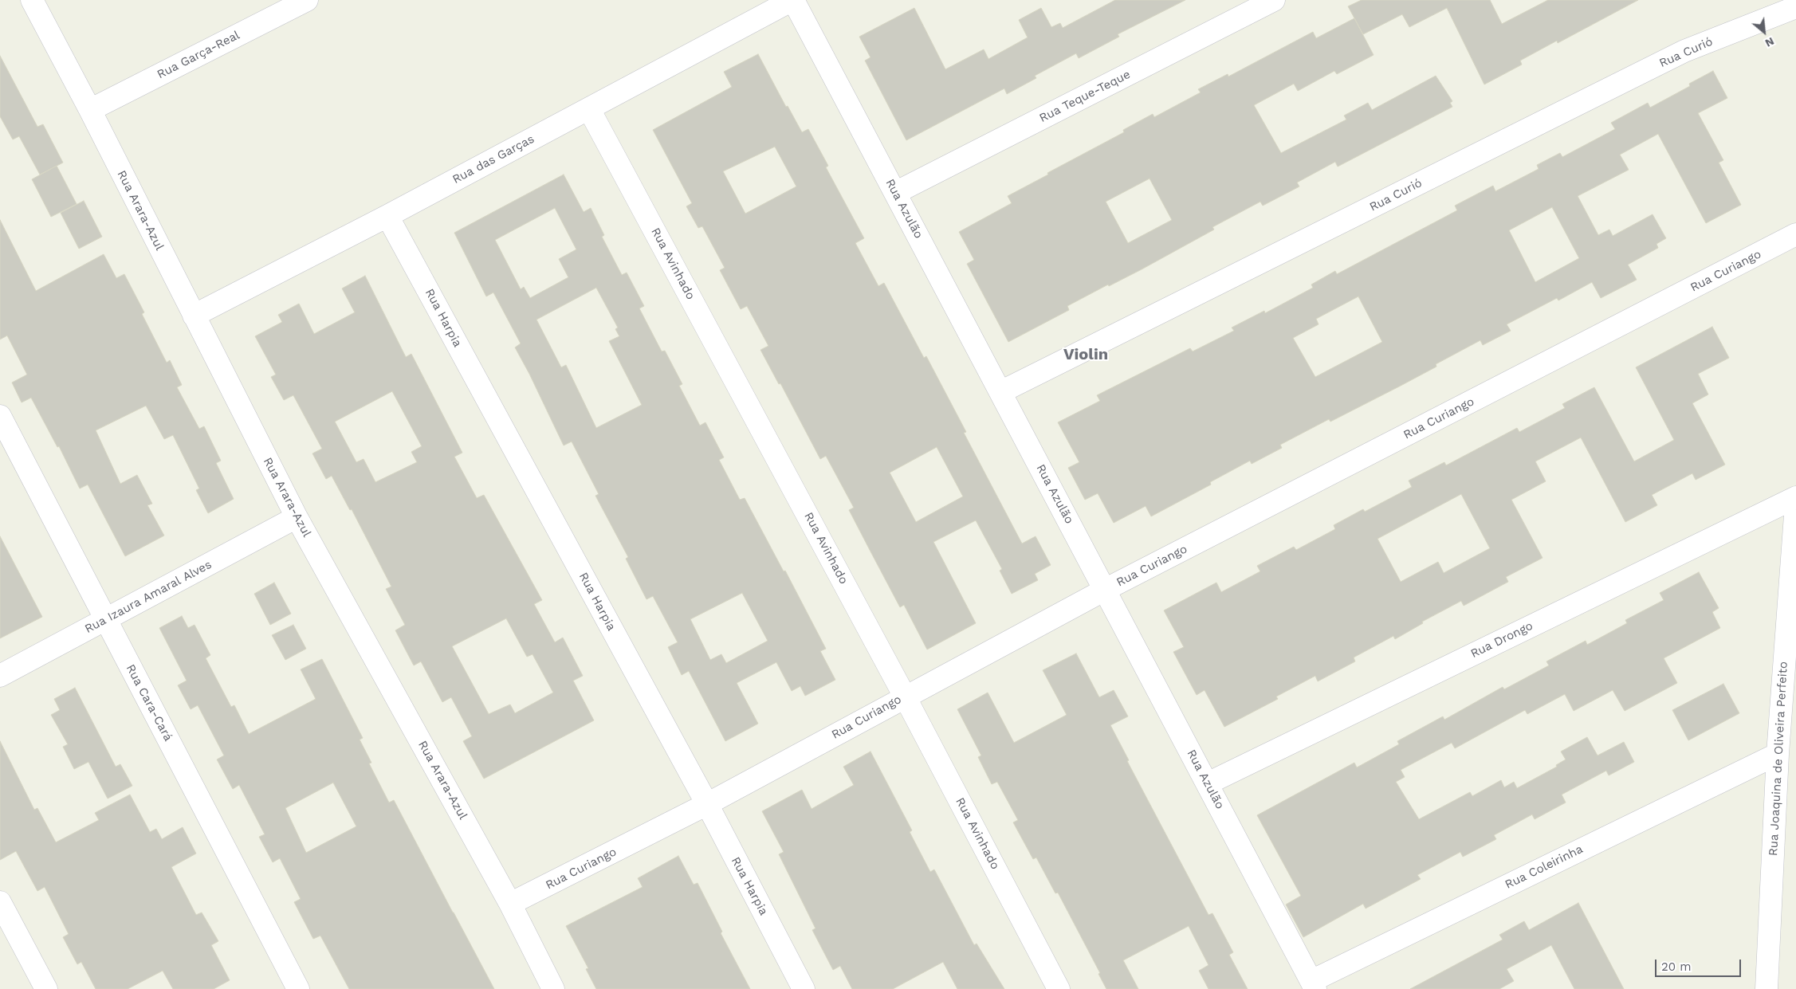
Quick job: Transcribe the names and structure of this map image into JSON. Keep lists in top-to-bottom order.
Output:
{
  "streets": {
    "street": [
      "Rua Curió",
      "Rua Garça-Real",
      "Rua Teque-Teque",
      "Rua das Garças",
      "Rua Azulão",
      "Rua Arara-Azul",
      "Rua Avinhado",
      "Rua Curiango",
      "Rua Harpia",
      "Rua Izaura Amaral Alves",
      "Rua Drongo",
      "Rua Cara-Cará",
      "Rua Joaquina de Oliveira Perfeito",
      "Rua Coleirinha"
    ]
  },
  "crossings": [
    ["Rua Curió", "Rua Azulão"],
    ["Rua Garça-Real", "Rua Arara-Azul"],
    ["Rua Teque-Teque", "Rua Azulão"],
    ["Rua das Garças", "Rua Azulão"],
    ["Rua das Garças", "Rua Arara-Azul"],
    ["Rua das Garças", "Rua Avinhado"],
    ["Rua das Garças", "Rua Harpia"],
    ["Rua Azulão", "Rua Curiango"],
    ["Rua Azulão", "Rua Drongo"],
    ["Rua Azulão", "Rua Coleirinha"],
    ["Rua Arara-Azul", "Rua Curiango"],
    ["Rua Arara-Azul", "Rua Izaura Amaral Alves"],
    ["Rua Avinhado", "Rua Curiango"],
    ["Rua Curiango", "Rua Harpia"],
    ["Rua Izaura Amaral Alves", "Rua Cara-Cará"],
    ["Rua Joaquina de Oliveira Perfeito", "Rua Coleirinha"]
  ],
  "districts": ["Violin"],
  "scale_bar": "20 m",
  "north": "bottom right"
}
